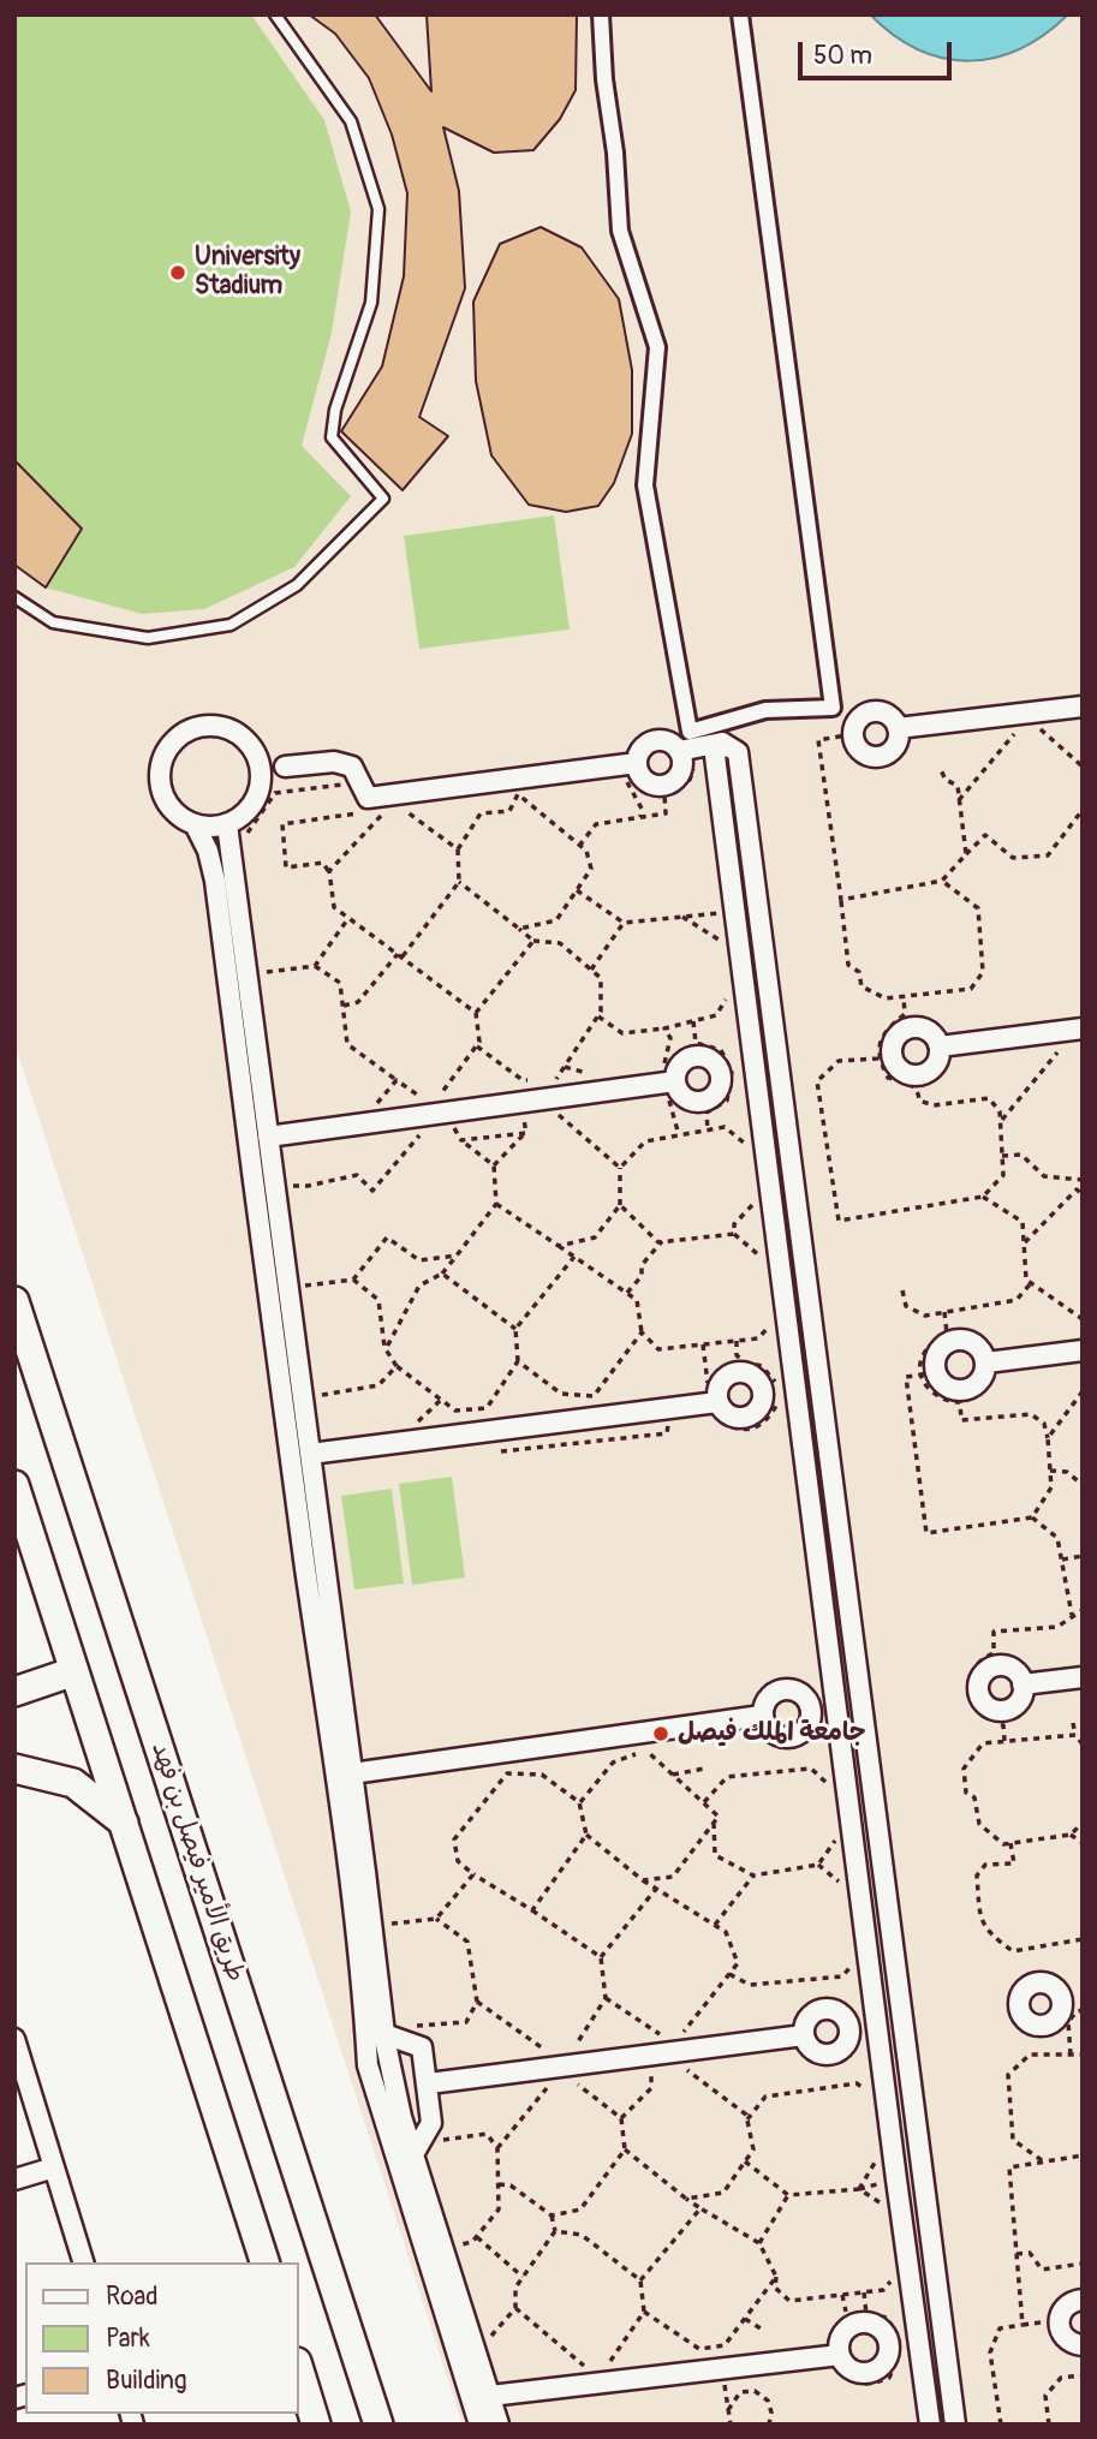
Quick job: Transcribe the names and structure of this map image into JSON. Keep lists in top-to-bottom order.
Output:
{
  "streets": {
    "main road": ["طريق الأمير فيصل بن فهد"]
  },
  "places": ["University Stadium", "جامعة الملك فيصل"],
  "legend": ["Road", "Park", "Building"],
  "scale_bar": "50 m"
}
